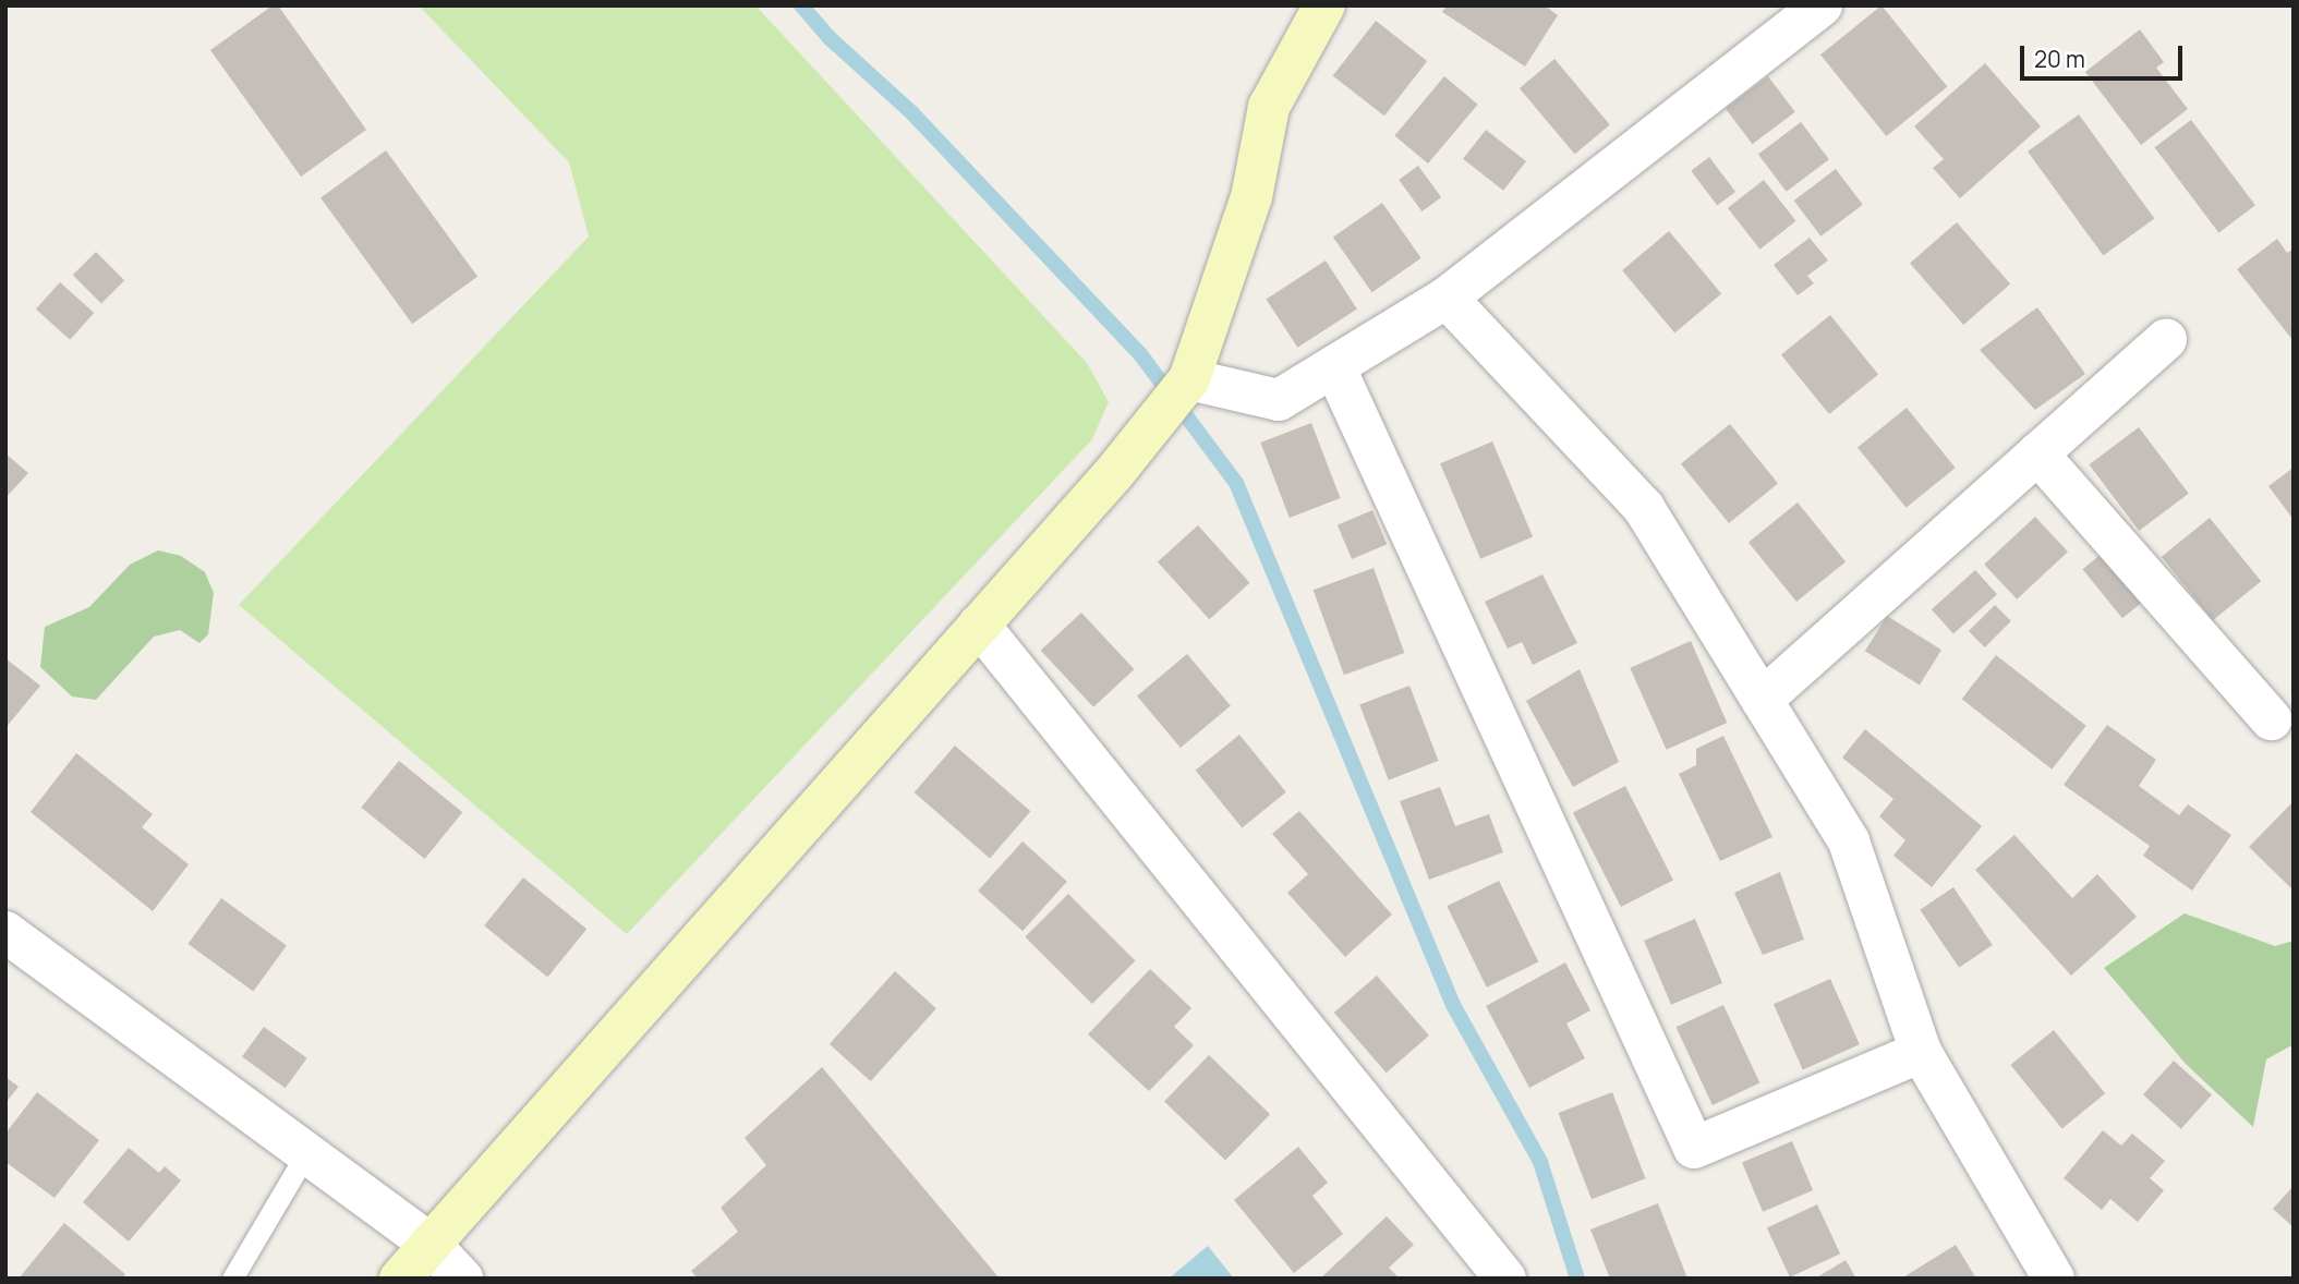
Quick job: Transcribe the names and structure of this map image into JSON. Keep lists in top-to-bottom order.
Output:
{
  "scale_bar": "20 m"
}
